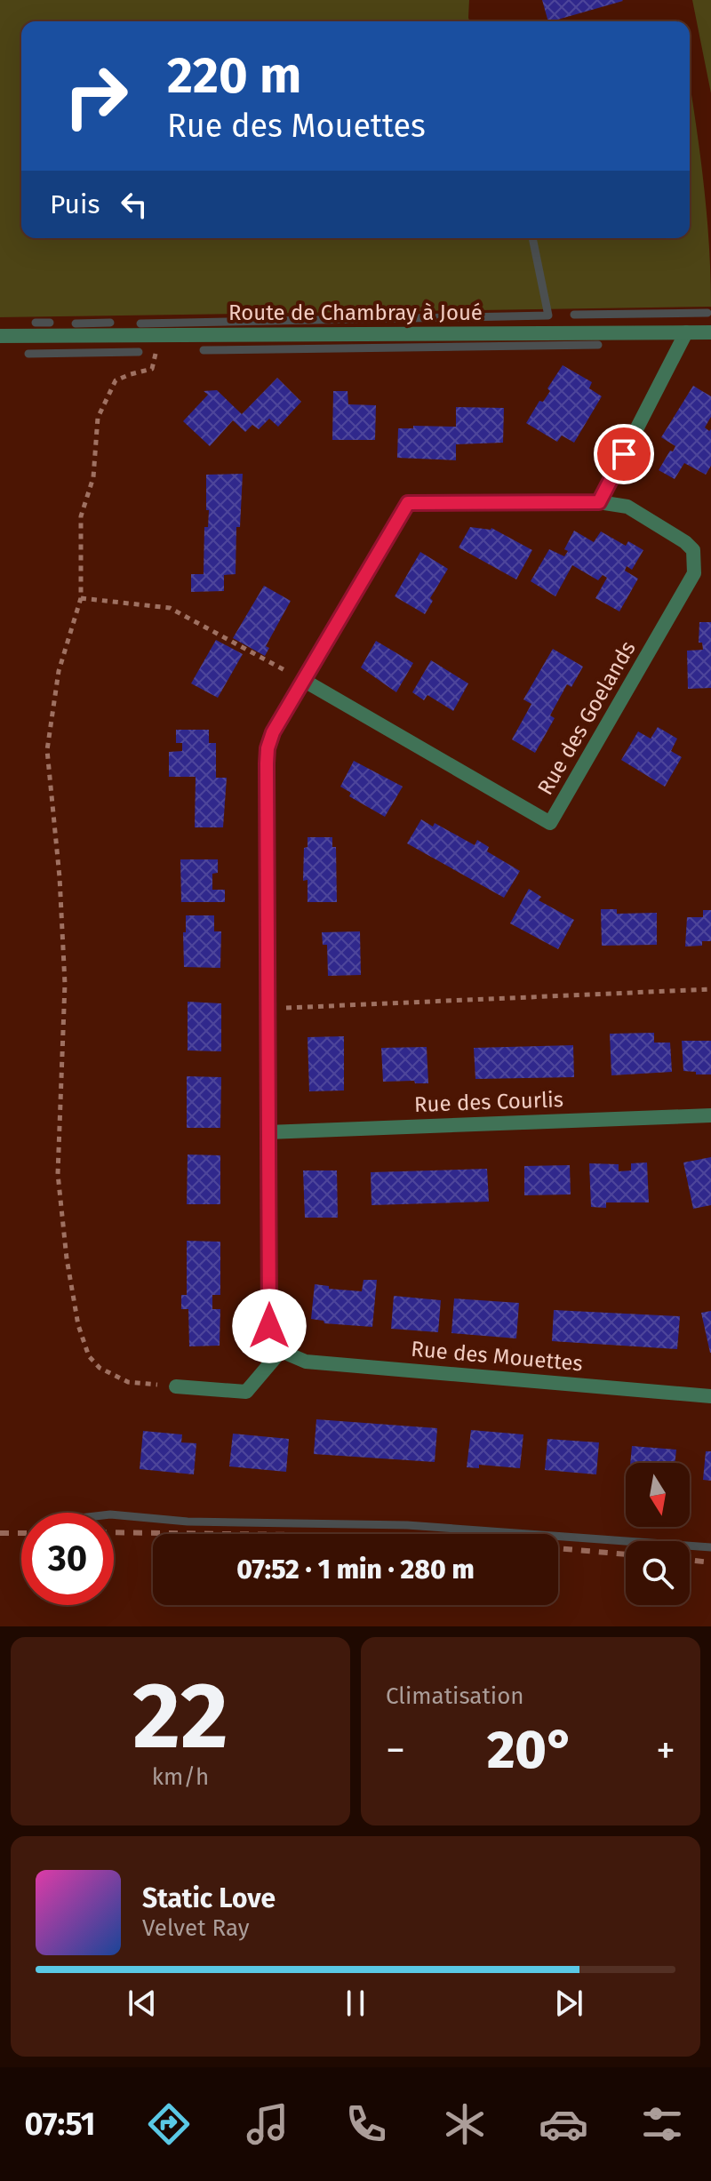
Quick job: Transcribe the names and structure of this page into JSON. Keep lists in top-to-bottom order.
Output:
{
  "streets": {
    "street": [
      "Route de Chambray à Joué",
      "Rue des Goelands",
      "Rue des Courlis",
      "Rue des Mouettes"
    ]
  },
  "north": "bottom",
  "page": {
    "turn": ["220 m", "Rue des Mouettes"],
    "then": "Puis",
    "limit": "30",
    "trip": "07:52 · 1 min · 280 m",
    "tile": [
      ["22", "km/h"],
      "Climatisation"
    ],
    "heat": ["−", "20°", "+"],
    "song": ["Static Love", "Velvet Ray"],
    "tabs": "07:51"
  }
}
